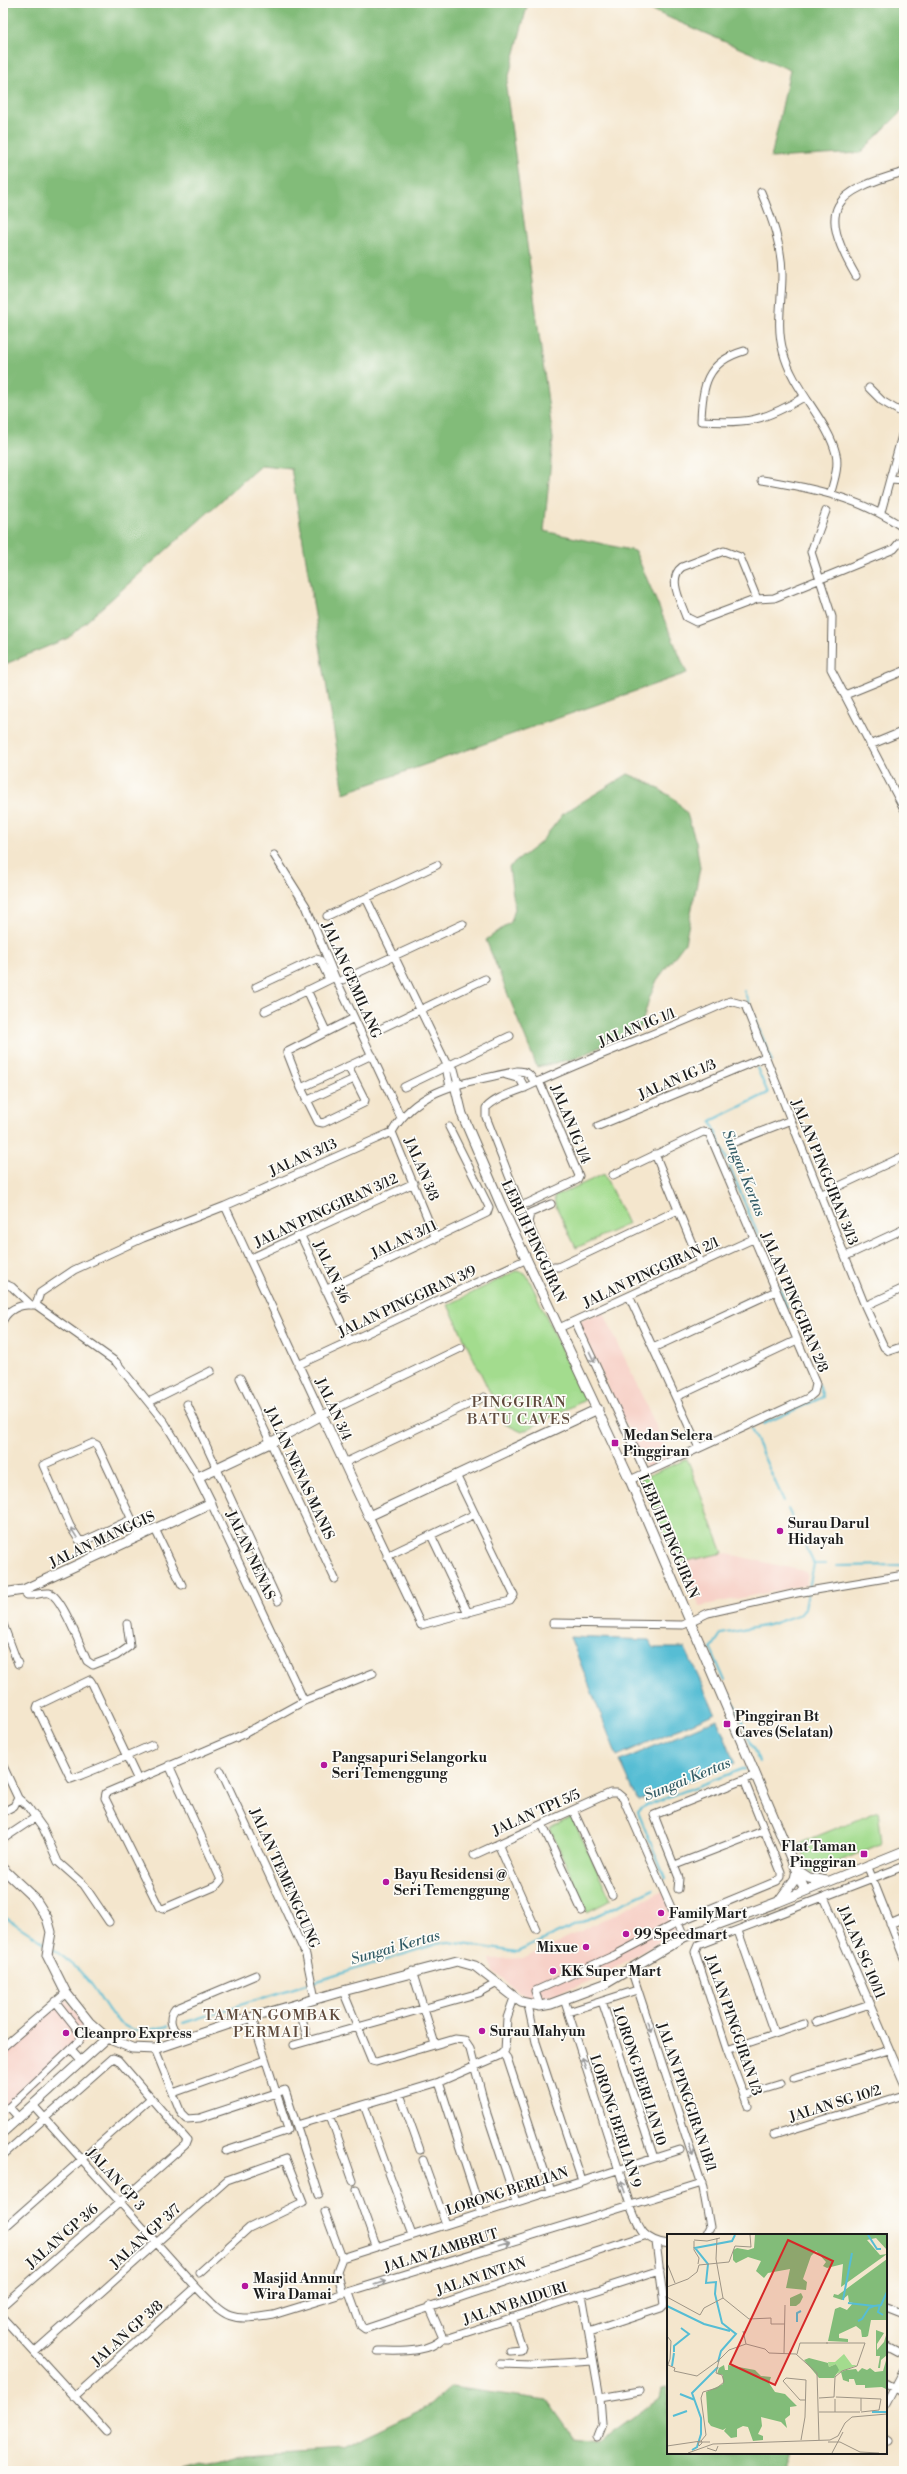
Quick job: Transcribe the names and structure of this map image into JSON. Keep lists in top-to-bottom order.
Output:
{
  "streets": {
    "street": [
      "JALAN GEMILANG",
      "JALAN IG 1/1",
      "JALAN IG 1/3",
      "JALAN IG 1/4",
      "JALAN 3/13",
      "JALAN 3/8",
      "JALAN PINGGIRAN 3/13",
      "JALAN PINGGIRAN 3/12",
      "JALAN 3/11",
      "LEBUH PINGGIRAN",
      "JALAN 3/6",
      "JALAN PINGGIRAN 2/1",
      "JALAN PINGGIRAN 3/9",
      "JALAN PINGGIRAN 2/8",
      "JALAN 3/4",
      "JALAN NENAS MANIS",
      "JALAN MANGGIS",
      "JALAN NENAS",
      "JALAN TPI 5/5",
      "JALAN TEMENGGUNG",
      "JALAN SG 10/11",
      "JALAN PINGGIRAN 1/3",
      "LORONG BERLIAN 10",
      "JALAN PINGGIRAN 1B/1",
      "JALAN SG 10/2",
      "LORONG BERLIAN 9",
      "JALAN GP 3",
      "LORONG BERLIAN",
      "JALAN GP 3/6",
      "JALAN GP 3/7",
      "JALAN ZAMBRUT",
      "JALAN INTAN",
      "JALAN BAIDURI",
      "JALAN GP 3/8"
    ]
  },
  "crossings": [
    ["JALAN IG 1/1", "JALAN IG 1/4"],
    ["JALAN IG 1/1", "JALAN PINGGIRAN 3/13"],
    ["JALAN IG 1/3", "JALAN PINGGIRAN 3/13"],
    ["JALAN 3/13", "JALAN 3/8"],
    ["JALAN 3/13", "JALAN 3/4"],
    ["JALAN 3/13", "JALAN NENAS"],
    ["JALAN 3/8", "JALAN PINGGIRAN 3/12"],
    ["JALAN 3/8", "JALAN 3/11"],
    ["JALAN PINGGIRAN 3/12", "JALAN 3/6"],
    ["JALAN PINGGIRAN 3/12", "JALAN 3/4"],
    ["JALAN 3/11", "JALAN 3/6"],
    ["LEBUH PINGGIRAN", "JALAN PINGGIRAN 2/1"],
    ["LEBUH PINGGIRAN", "JALAN PINGGIRAN 3/9"],
    ["JALAN 3/6", "JALAN PINGGIRAN 3/9"],
    ["JALAN PINGGIRAN 2/1", "JALAN PINGGIRAN 2/8"],
    ["JALAN PINGGIRAN 3/9", "JALAN 3/4"],
    ["JALAN MANGGIS", "JALAN NENAS"],
    ["LORONG BERLIAN 10", "LORONG BERLIAN"],
    ["JALAN PINGGIRAN 1B/1", "JALAN ZAMBRUT"],
    ["LORONG BERLIAN 9", "LORONG BERLIAN"],
    ["LORONG BERLIAN 9", "JALAN ZAMBRUT"],
    ["LORONG BERLIAN 9", "JALAN INTAN"],
    ["JALAN GP 3", "JALAN GP 3/6"],
    ["JALAN GP 3", "JALAN GP 3/7"],
    ["JALAN GP 3", "JALAN ZAMBRUT"],
    ["JALAN GP 3", "JALAN GP 3/8"],
    ["JALAN ZAMBRUT", "JALAN INTAN"],
    ["JALAN ZAMBRUT", "JALAN GP 3/8"]
  ],
  "one_way": ["JALAN PINGGIRAN 1B/1", "JALAN ZAMBRUT"],
  "districts": ["PINGGIRAN BATU CAVES", "TAMAN GOMBAK PERMAI 1"],
  "water": ["Sungai Kertas"],
  "places": {
    "transit": ["Medan Selera Pinggiran", "Pinggiran Bt Caves (Selatan)", "Flat Taman Pinggiran"],
    "other": [
      "Surau Darul Hidayah",
      "Pangsapuri Selangorku Seri Temenggung",
      "Bayu Residensi @ Seri Temenggung",
      "FamilyMart",
      "99 Speedmart",
      "Mixue",
      "KK Super Mart",
      "Surau Mahyun",
      "Cleanpro Express",
      "Masjid Annur Wira Damai"
    ]
  }
}
